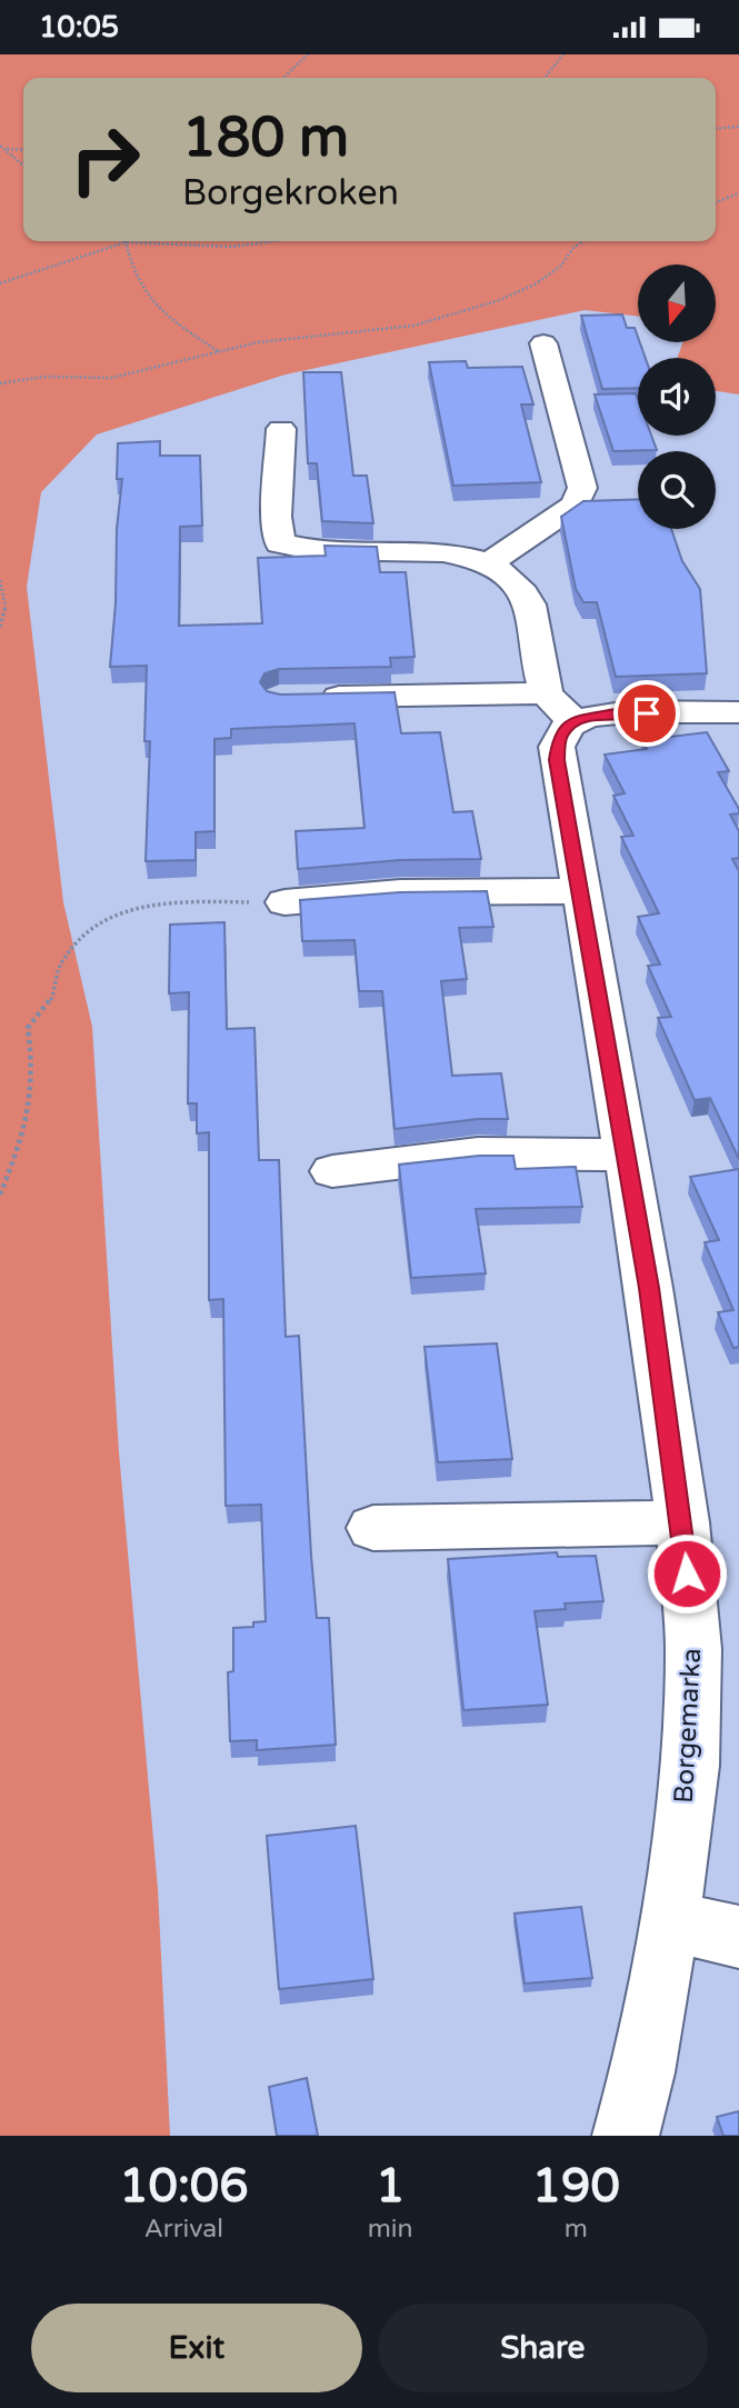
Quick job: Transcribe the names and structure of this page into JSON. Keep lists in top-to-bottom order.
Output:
{
  "streets": {
    "street": ["Borgemarka"]
  },
  "north": "bottom",
  "page": {
    "status": "10:05",
    "turn": ["180 m", "Borgekroken"],
    "eta": [
      "10:06",
      "Arrival",
      "1",
      "min",
      "190",
      "m"
    ],
    "buttons": ["Exit", "Share"]
  }
}
